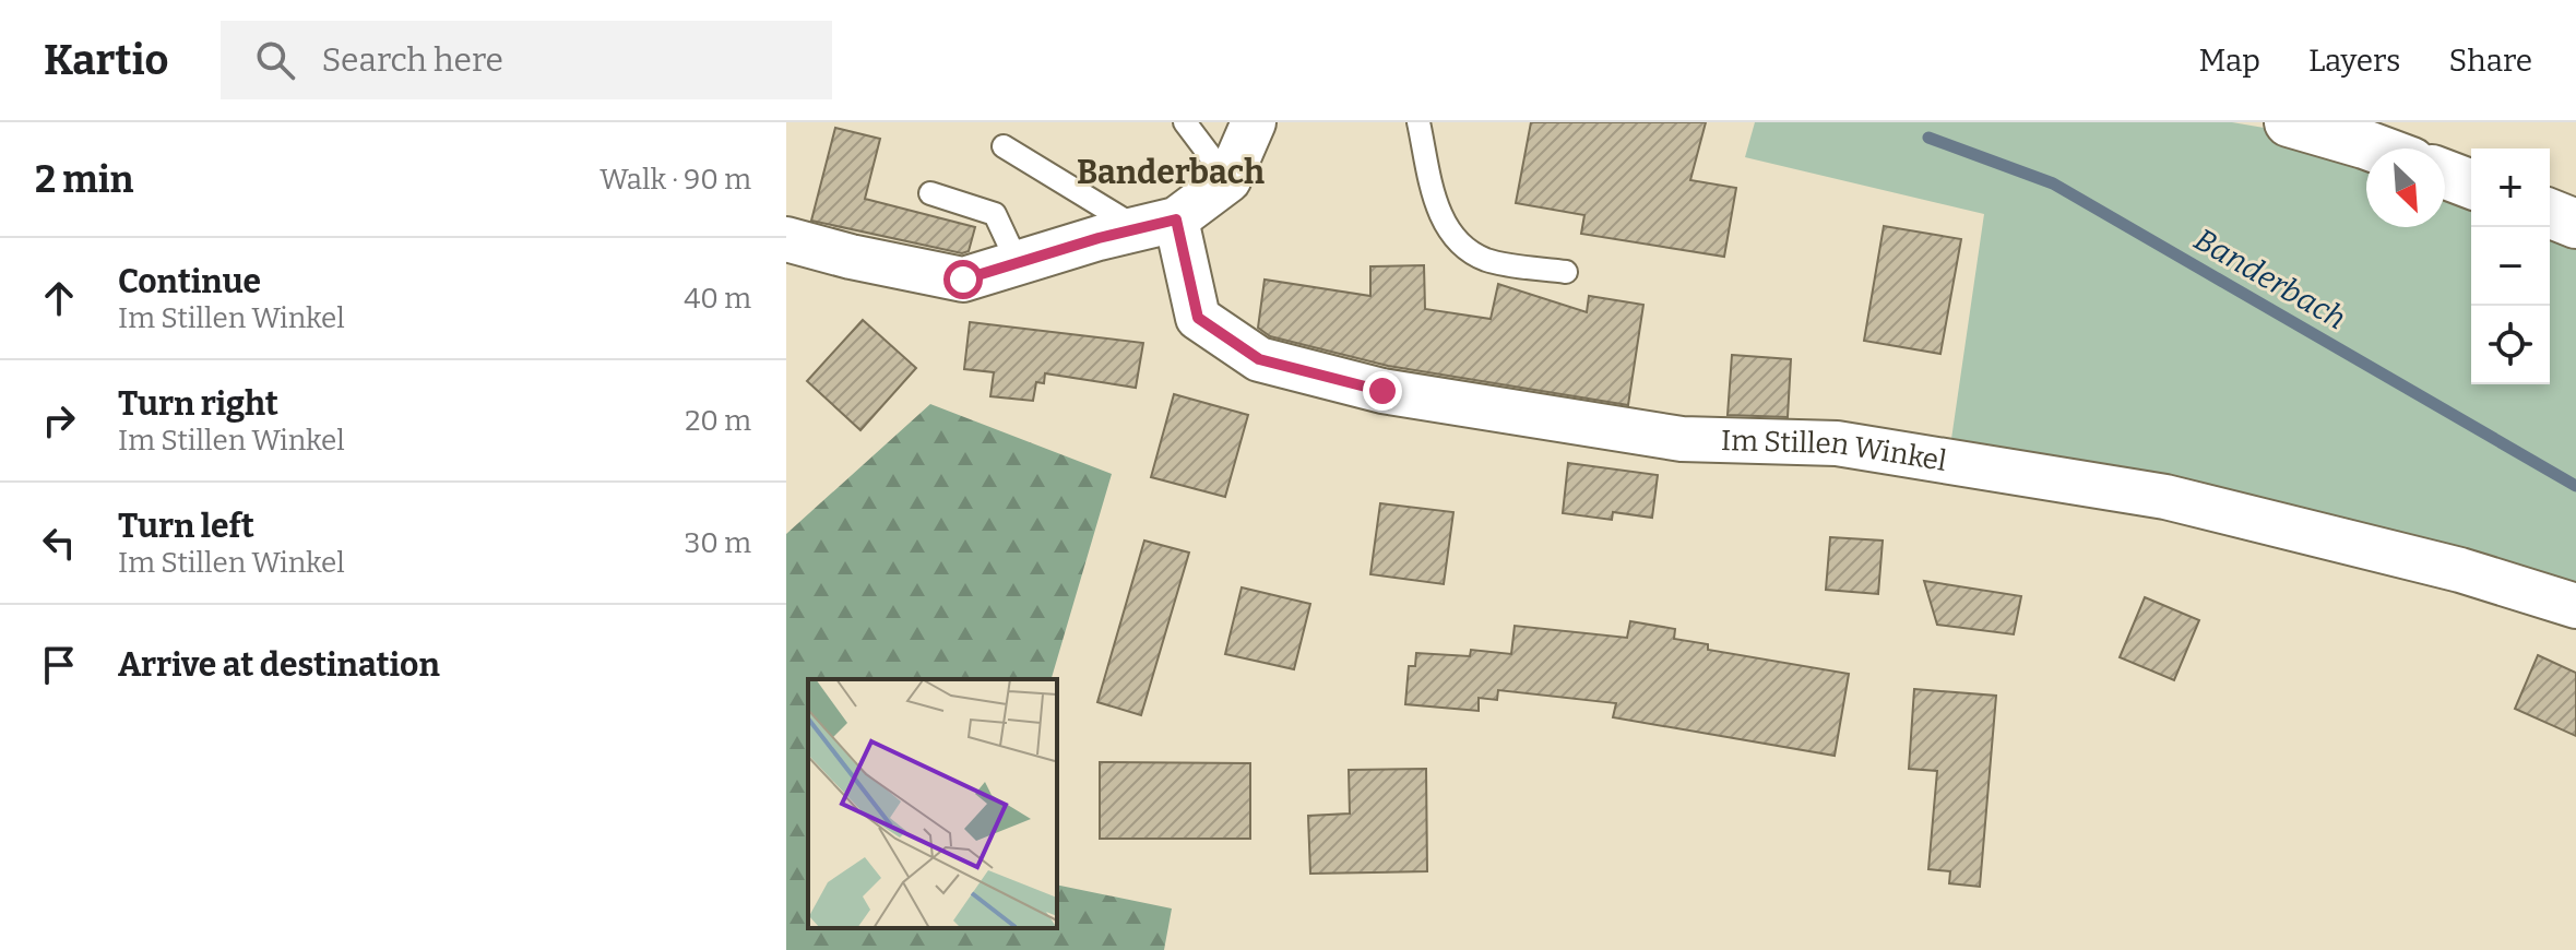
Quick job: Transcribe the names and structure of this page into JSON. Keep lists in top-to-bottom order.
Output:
{
  "streets": {
    "street": ["Im Stillen Winkel"]
  },
  "districts": ["Banderbach"],
  "water": ["Banderbach"],
  "north": "bottom right",
  "page": {
    "header": "Kartio",
    "search": "Search here",
    "nav": ["Map", "Layers", "Share"],
    "heading": ["2 min", "Walk · 90 m"],
    "map_buttons": ["+", "−"],
    "list": [
      ["Continue", "Im Stillen Winkel", "40 m"],
      ["Turn right", "Im Stillen Winkel", "20 m"],
      ["Turn left", "Im Stillen Winkel", "30 m"],
      "Arrive at destination"
    ]
  }
}
